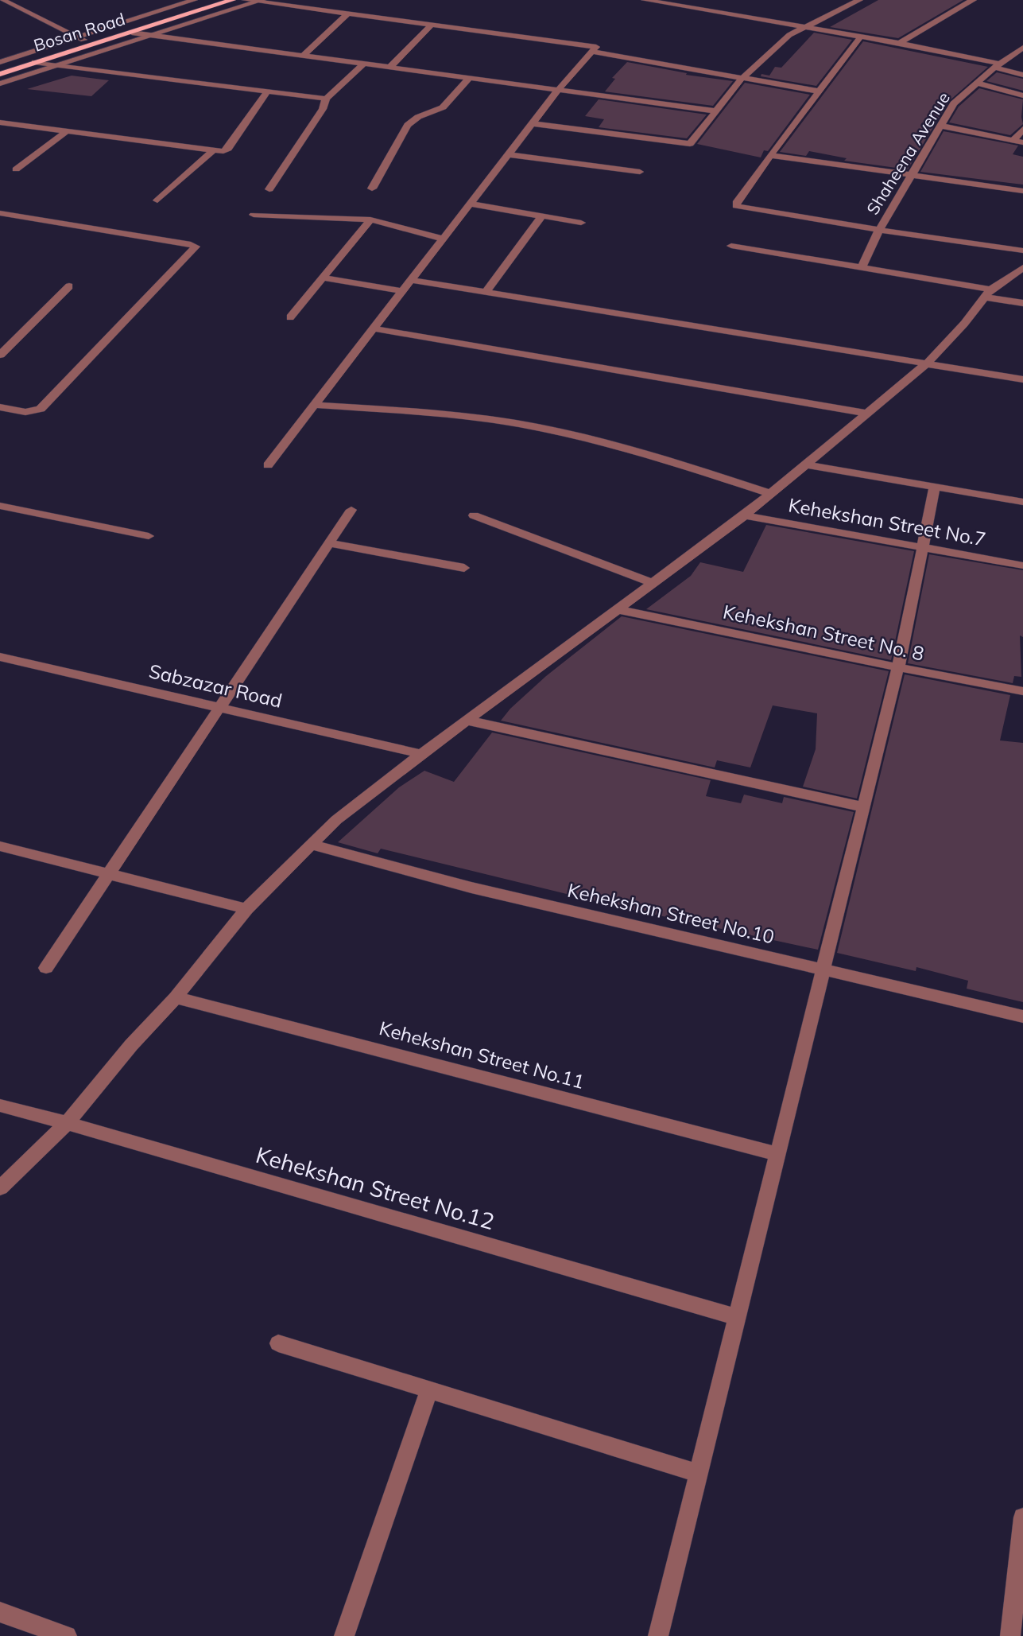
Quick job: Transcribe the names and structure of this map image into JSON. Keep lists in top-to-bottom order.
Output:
{
  "streets": {
    "main road": ["Bosan Road"],
    "street": [
      "Shaheena Avenue",
      "Kehekshan Street No.7",
      "Kehekshan Street No. 8",
      "Sabzazar Road",
      "Kehekshan Street No.10",
      "Kehekshan Street No.11",
      "Kehekshan Street No.12"
    ]
  }
}
